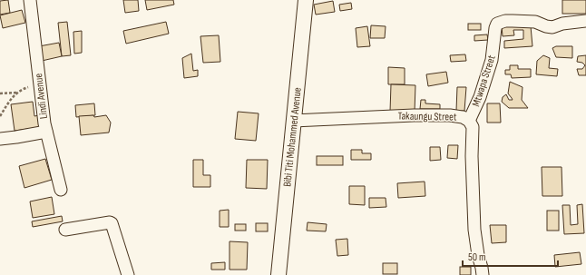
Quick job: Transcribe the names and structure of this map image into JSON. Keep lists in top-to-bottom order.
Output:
{
  "streets": {
    "street": [
      "Mtwapa Street",
      "Lindi Avenue",
      "Takaungu Street",
      "Bibi Titi Mohammed Avenue"
    ]
  },
  "crossings": [
    ["Mtwapa Street", "Takaungu Street"],
    ["Takaungu Street", "Bibi Titi Mohammed Avenue"]
  ],
  "scale_bar": "50 m"
}
